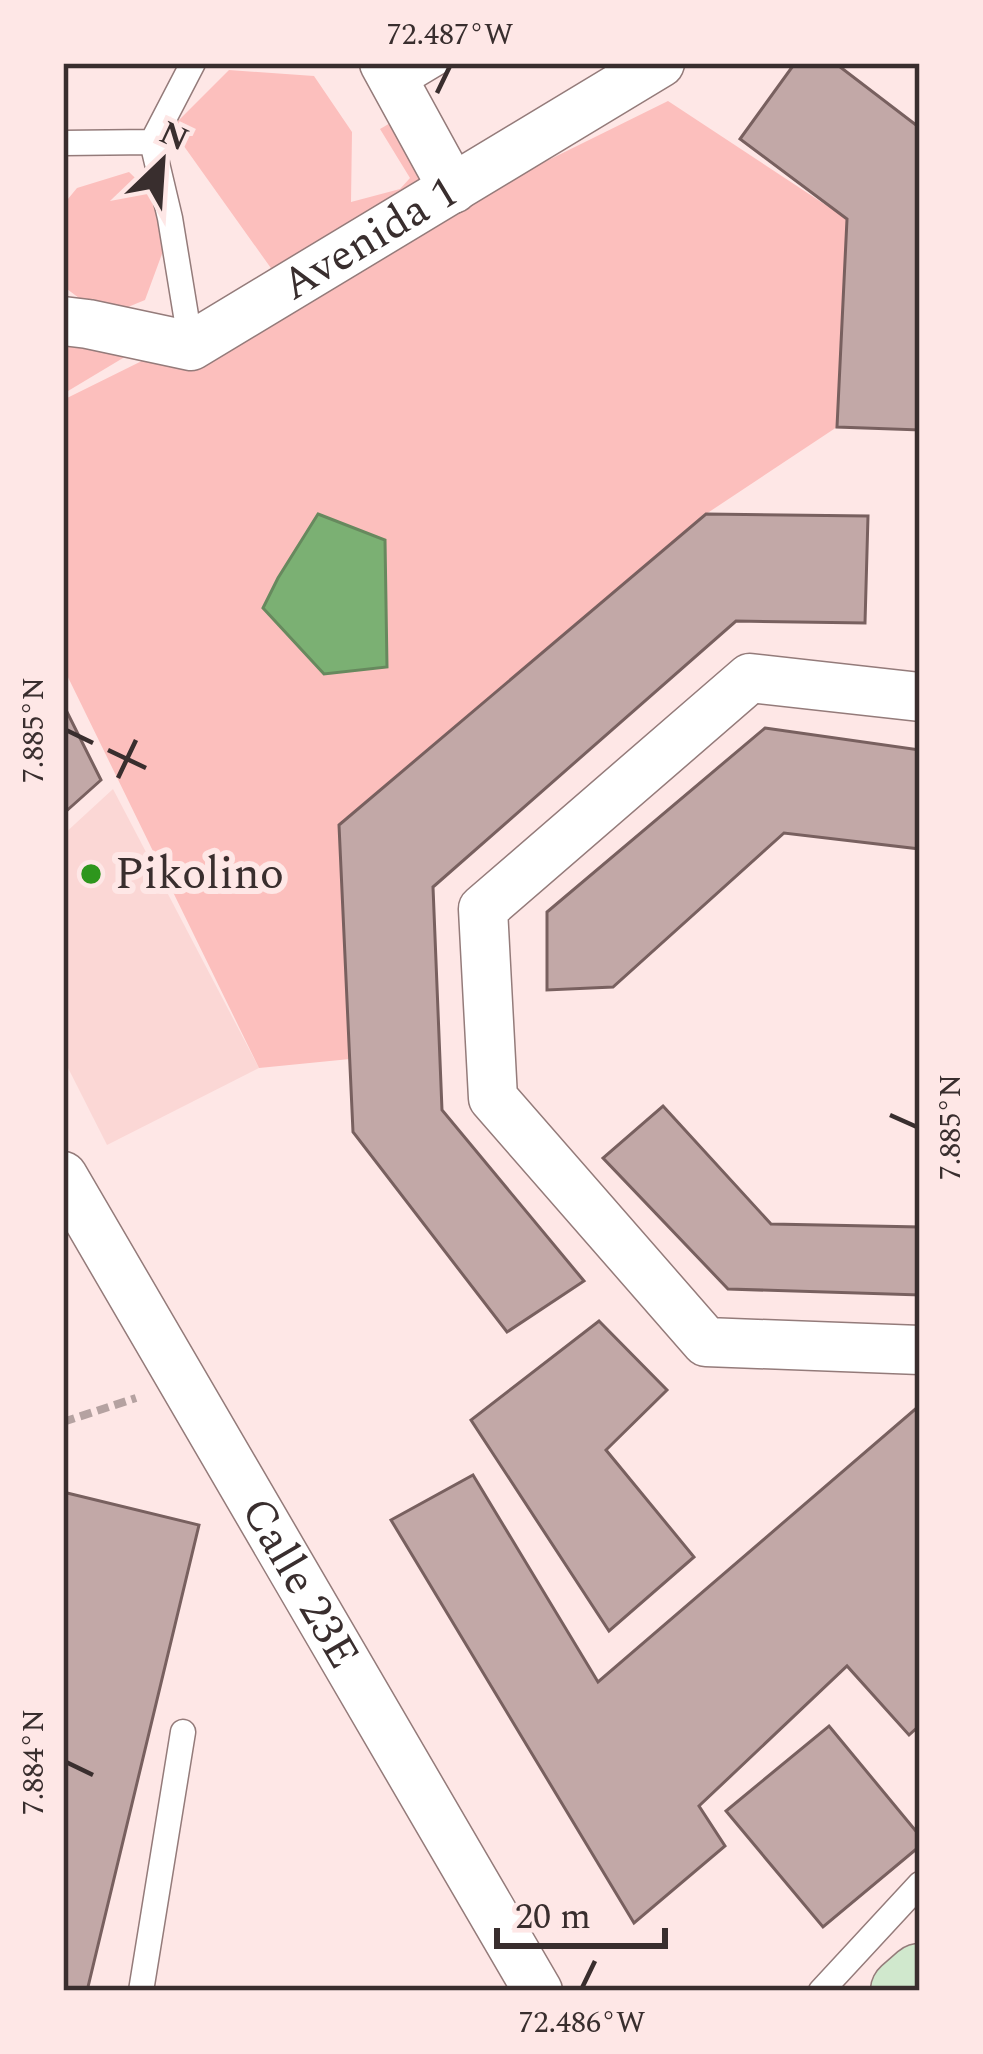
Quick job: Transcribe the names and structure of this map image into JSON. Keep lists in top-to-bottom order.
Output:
{
  "streets": {
    "street": ["Avenida 1", "Calle 23E"]
  },
  "places": ["Pikolino"],
  "scale_bar": "20 m",
  "north": "top right",
  "coordinates": [
    "72.487°W",
    "7.885°N",
    "7.884°N",
    "72.486°W"
  ]
}
